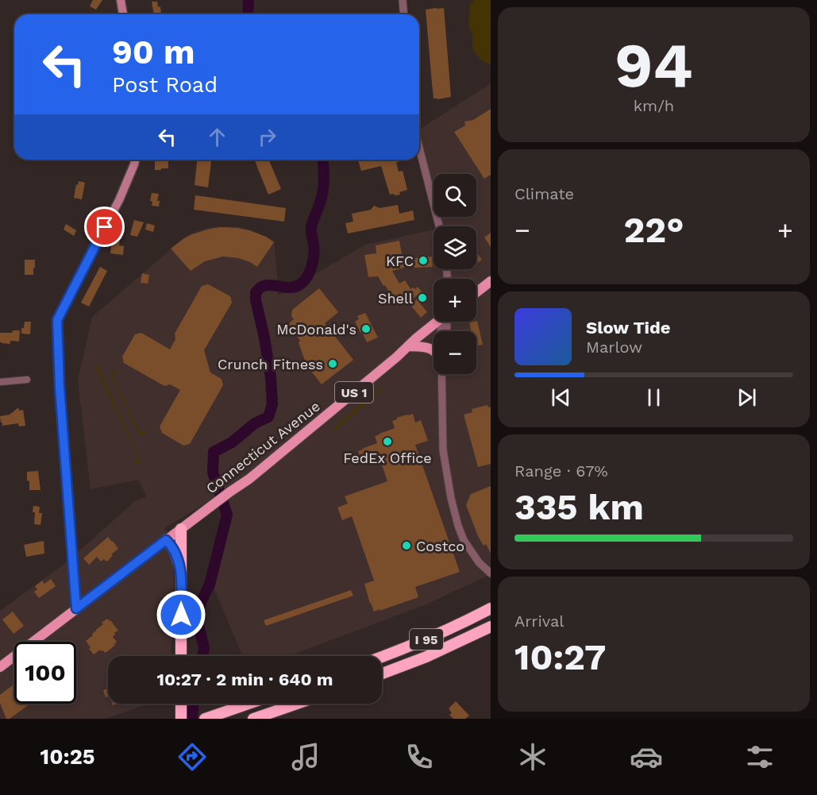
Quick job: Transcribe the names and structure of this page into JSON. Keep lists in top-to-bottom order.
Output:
{
  "streets": {
    "highway": ["I 95"],
    "main road": ["US 1", "Connecticut Avenue"]
  },
  "crossings": [
    ["US 1", "Connecticut Avenue"]
  ],
  "places": [
    "KFC",
    "Shell",
    "McDonald's",
    "Crunch Fitness",
    "FedEx Office",
    "Costco"
  ],
  "page": {
    "tile": [
      ["94", "km/h"],
      "Climate",
      ["Range · 67%", "335 km"],
      ["Arrival", "10:27"]
    ],
    "turn": ["90 m", "Post Road"],
    "map_buttons": ["+", "−"],
    "heat": ["−", "22°", "+"],
    "song": ["Slow Tide", "Marlow"],
    "limit": "100",
    "trip": "10:27 · 2 min · 640 m",
    "tabs": "10:25"
  }
}
